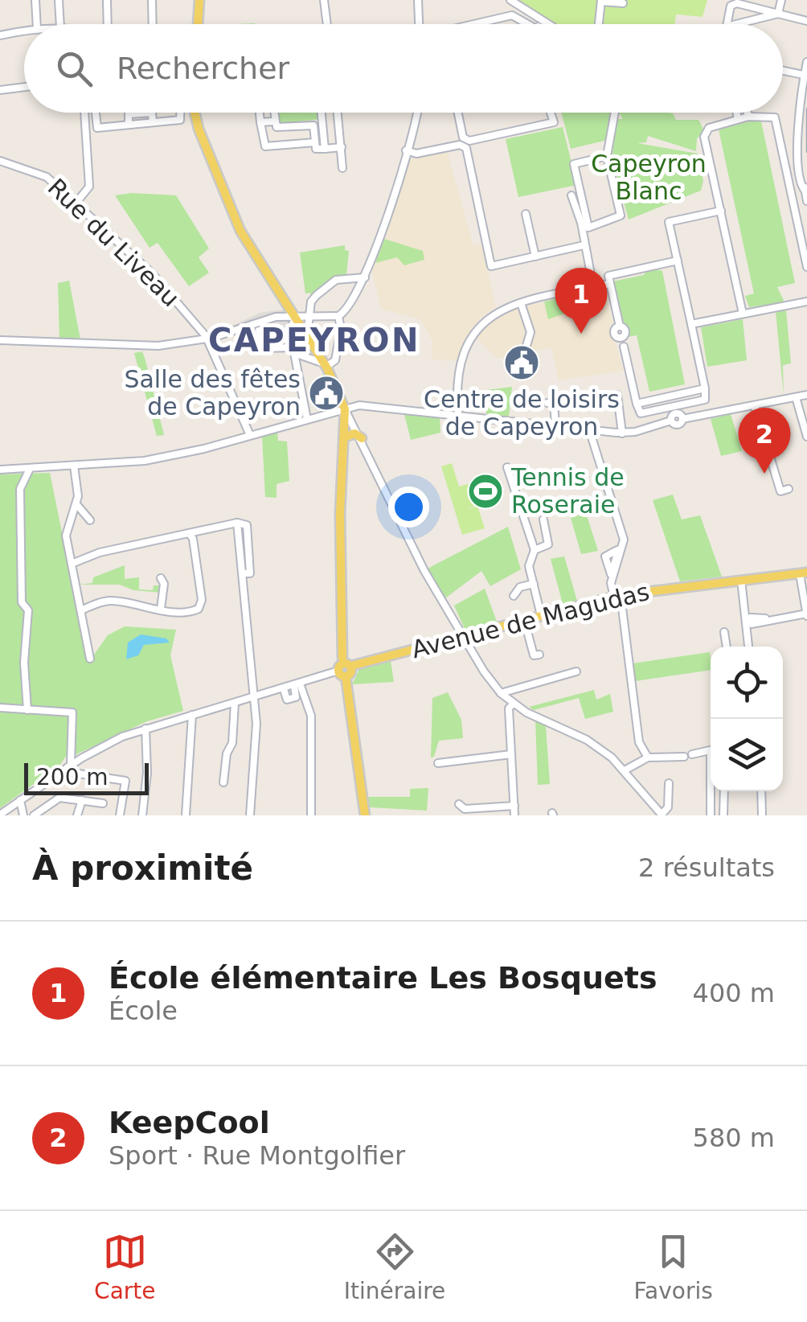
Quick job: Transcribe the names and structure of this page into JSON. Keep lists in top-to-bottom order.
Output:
{
  "streets": {
    "main road": ["Avenue de Magudas"],
    "street": ["Rue du Liveau"]
  },
  "districts": ["CAPEYRON"],
  "parks": ["Capeyron Blanc"],
  "places": {
    "public building": ["Centre de loisirs de Capeyron", "Salle des fêtes de Capeyron"],
    "sports": ["Tennis de Roseraie"]
  },
  "scale_bar": "200 m",
  "page": {
    "search": "Rechercher",
    "pins": ["1", "2"],
    "scale": "200 m",
    "heading": ["À proximité", "2 résultats"],
    "list": [
      {
        "mark": "1",
        "name": "École élémentaire Les Bosquets",
        "note": "École",
        "value": "400 m"
      },
      {
        "mark": "2",
        "name": "KeepCool",
        "note": "Sport · Rue Montgolfier",
        "value": "580 m"
      }
    ],
    "nav": ["Carte", "Itinéraire", "Favoris"]
  }
}
